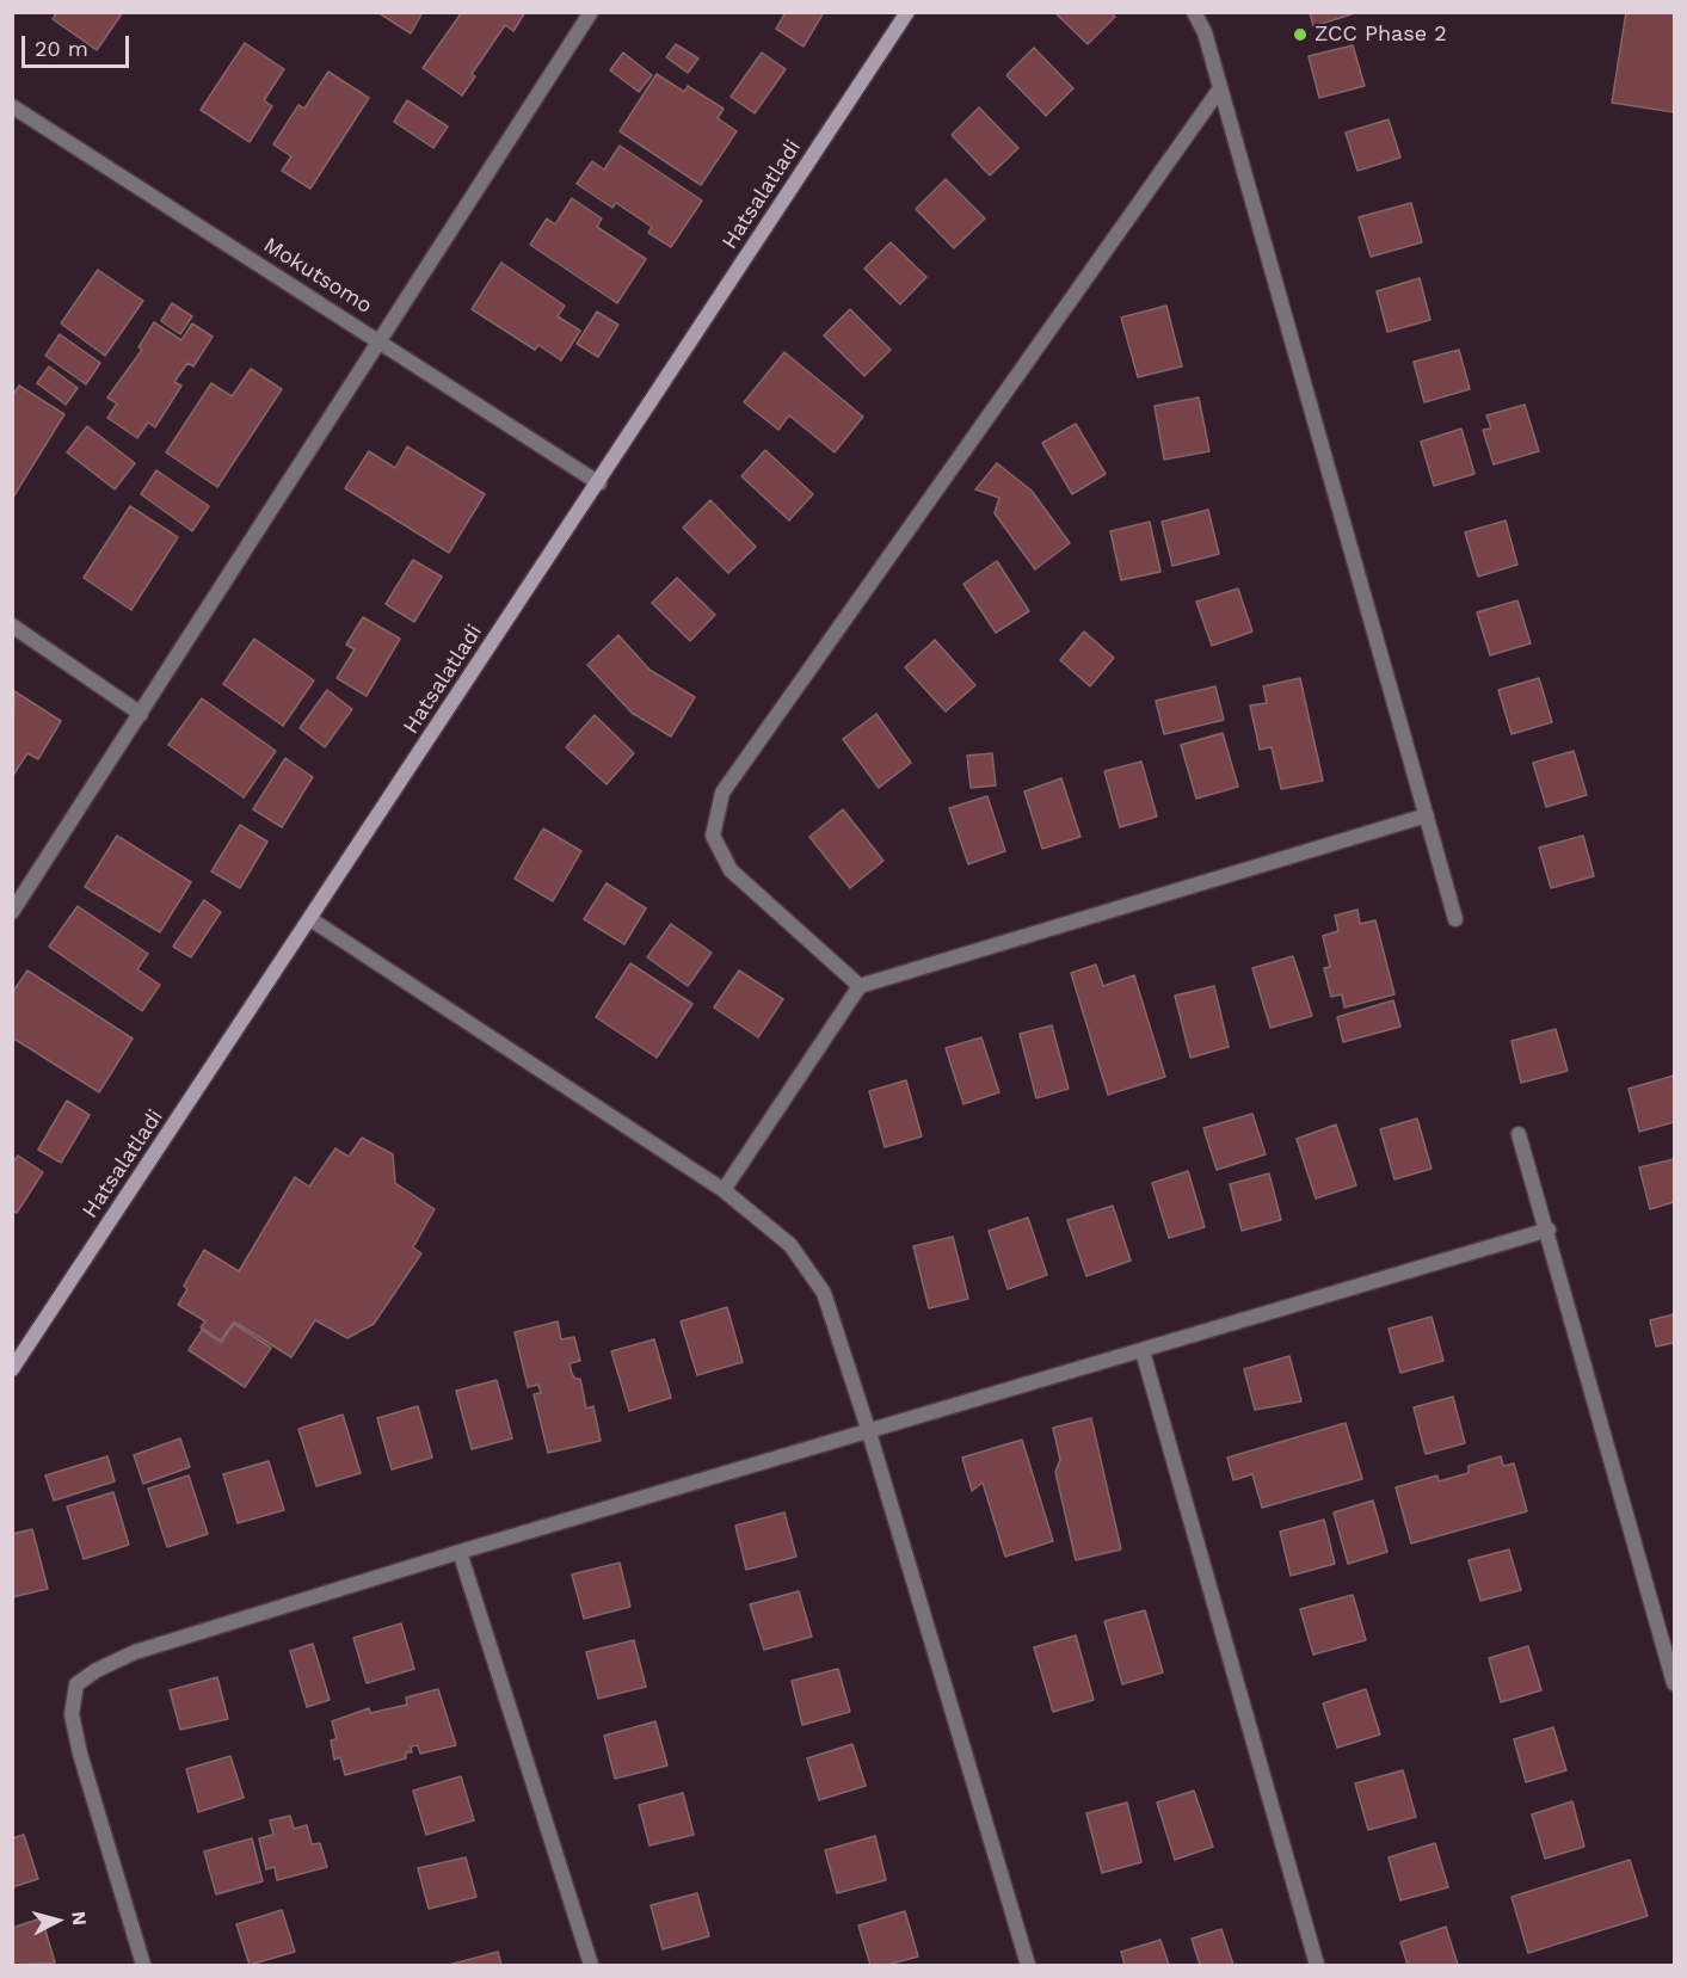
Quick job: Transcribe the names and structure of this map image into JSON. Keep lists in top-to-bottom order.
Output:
{
  "streets": {
    "street": ["Hatsalatladi", "Mokutsomo"]
  },
  "crossings": [
    ["Hatsalatladi", "Mokutsomo"]
  ],
  "places": ["ZCC Phase 2"],
  "scale_bar": "20 m",
  "north": "right"
}
